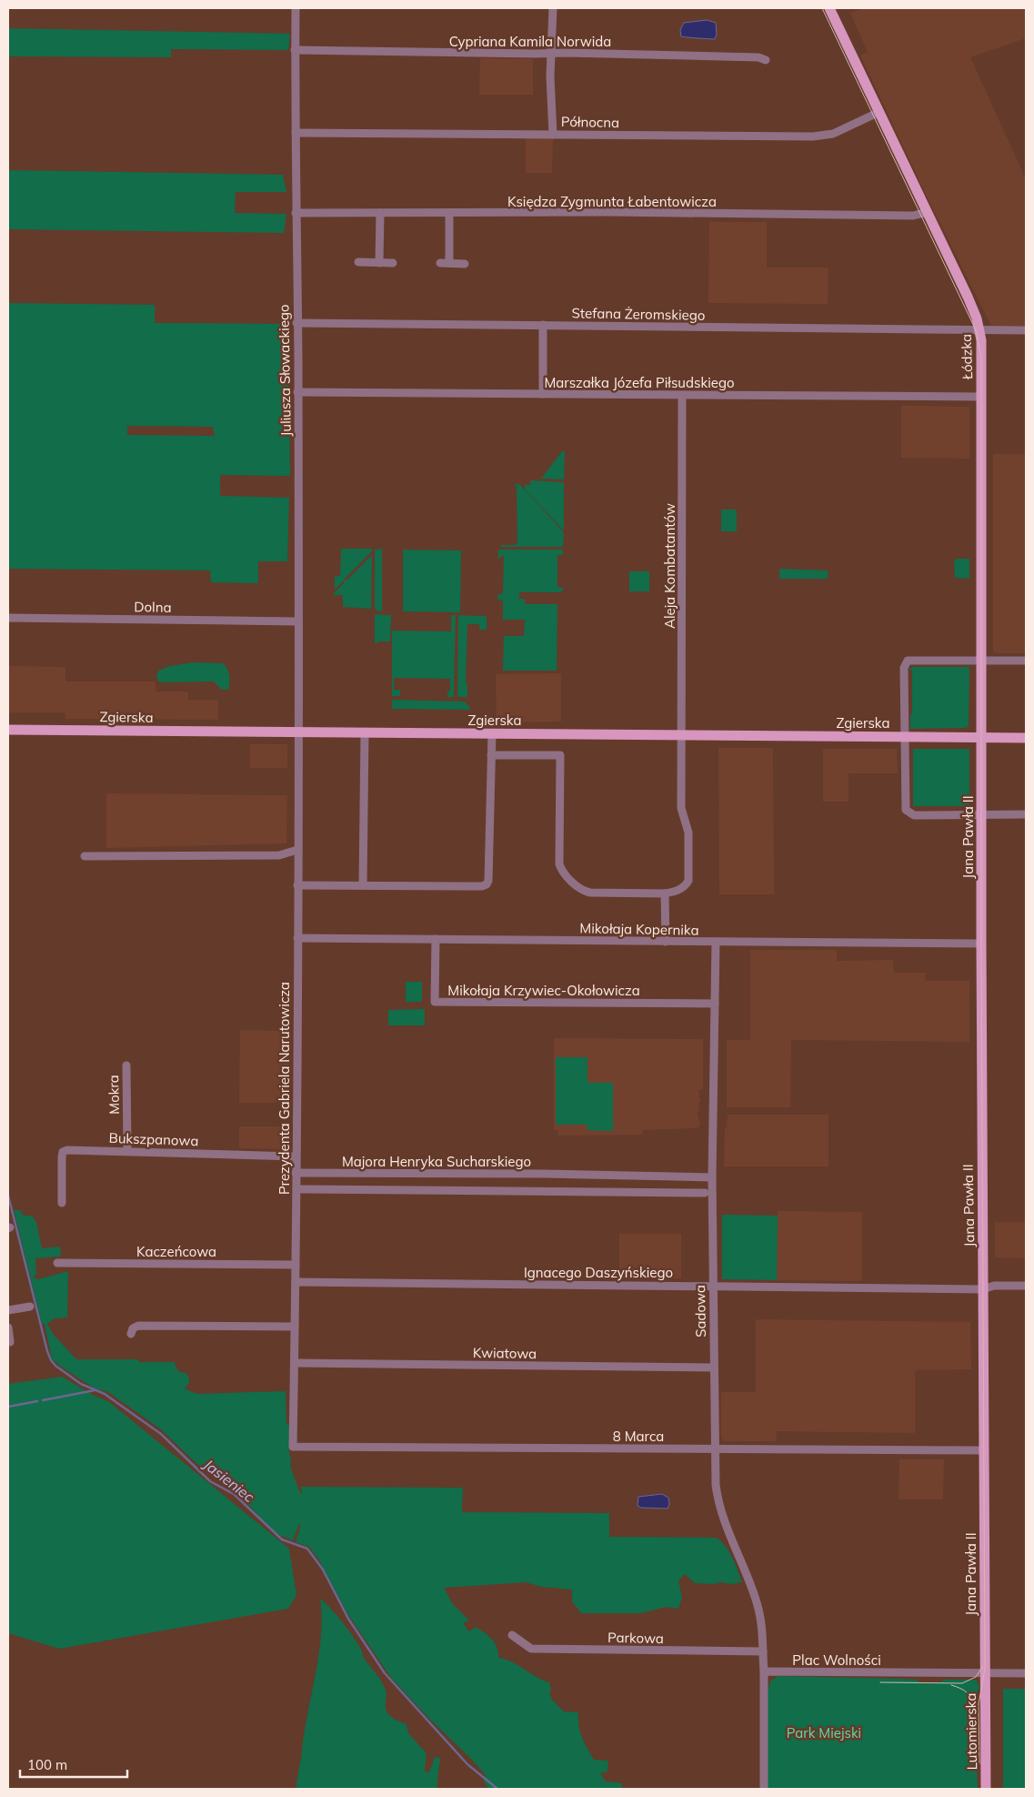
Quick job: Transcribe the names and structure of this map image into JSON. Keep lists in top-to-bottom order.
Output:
{
  "streets": {
    "main road": [
      "Łódzka",
      "Zgierska",
      "Jana Pawła II",
      "Lutomierska"
    ],
    "street": [
      "Cypriana Kamila Norwida",
      "Północna",
      "Księdza Zygmunta Łabentowicza",
      "Stefana Żeromskiego",
      "Juliusza Słowackiego",
      "Marszałka Józefa Piłsudskiego",
      "Aleja Kombatantów",
      "Dolna",
      "Mikołaja Kopernika",
      "Mikołaja Krzywiec-Okołowicza",
      "Prezydenta Gabriela Narutowicza",
      "Mokra",
      "Bukszpanowa",
      "Majora Henryka Sucharskiego",
      "Kaczeńcowa",
      "Ignacego Daszyńskiego",
      "Sadowa",
      "Kwiatowa",
      "8 Marca",
      "Parkowa",
      "Plac Wolności"
    ]
  },
  "crossings": [
    ["Cypriana Kamila Norwida", "Juliusza Słowackiego"],
    ["Północna", "Łódzka"],
    ["Północna", "Juliusza Słowackiego"],
    ["Księdza Zygmunta Łabentowicza", "Łódzka"],
    ["Księdza Zygmunta Łabentowicza", "Juliusza Słowackiego"],
    ["Stefana Żeromskiego", "Łódzka"],
    ["Stefana Żeromskiego", "Juliusza Słowackiego"],
    ["Łódzka", "Marszałka Józefa Piłsudskiego"],
    ["Łódzka", "Zgierska"],
    ["Łódzka", "Jana Pawła II"],
    ["Juliusza Słowackiego", "Marszałka Józefa Piłsudskiego"],
    ["Juliusza Słowackiego", "Dolna"],
    ["Juliusza Słowackiego", "Zgierska"],
    ["Juliusza Słowackiego", "Prezydenta Gabriela Narutowicza"],
    ["Marszałka Józefa Piłsudskiego", "Aleja Kombatantów"],
    ["Aleja Kombatantów", "Zgierska"],
    ["Zgierska", "Jana Pawła II"],
    ["Zgierska", "Prezydenta Gabriela Narutowicza"],
    ["Jana Pawła II", "Mikołaja Kopernika"],
    ["Jana Pawła II", "Ignacego Daszyńskiego"],
    ["Jana Pawła II", "8 Marca"],
    ["Jana Pawła II", "Plac Wolności"],
    ["Jana Pawła II", "Lutomierska"],
    ["Mikołaja Kopernika", "Mikołaja Krzywiec-Okołowicza"],
    ["Mikołaja Kopernika", "Prezydenta Gabriela Narutowicza"],
    ["Mikołaja Kopernika", "Sadowa"],
    ["Mikołaja Krzywiec-Okołowicza", "Sadowa"],
    ["Prezydenta Gabriela Narutowicza", "Bukszpanowa"],
    ["Prezydenta Gabriela Narutowicza", "Majora Henryka Sucharskiego"],
    ["Prezydenta Gabriela Narutowicza", "Kaczeńcowa"],
    ["Prezydenta Gabriela Narutowicza", "Ignacego Daszyńskiego"],
    ["Prezydenta Gabriela Narutowicza", "Kwiatowa"],
    ["Prezydenta Gabriela Narutowicza", "8 Marca"],
    ["Mokra", "Bukszpanowa"],
    ["Majora Henryka Sucharskiego", "Sadowa"],
    ["Ignacego Daszyńskiego", "Sadowa"],
    ["Sadowa", "Kwiatowa"],
    ["Sadowa", "8 Marca"],
    ["Sadowa", "Parkowa"],
    ["Sadowa", "Plac Wolności"],
    ["Plac Wolności", "Lutomierska"]
  ],
  "water": ["Jasieniec"],
  "parks": ["Park Miejski"],
  "scale_bar": "100 m"
}
